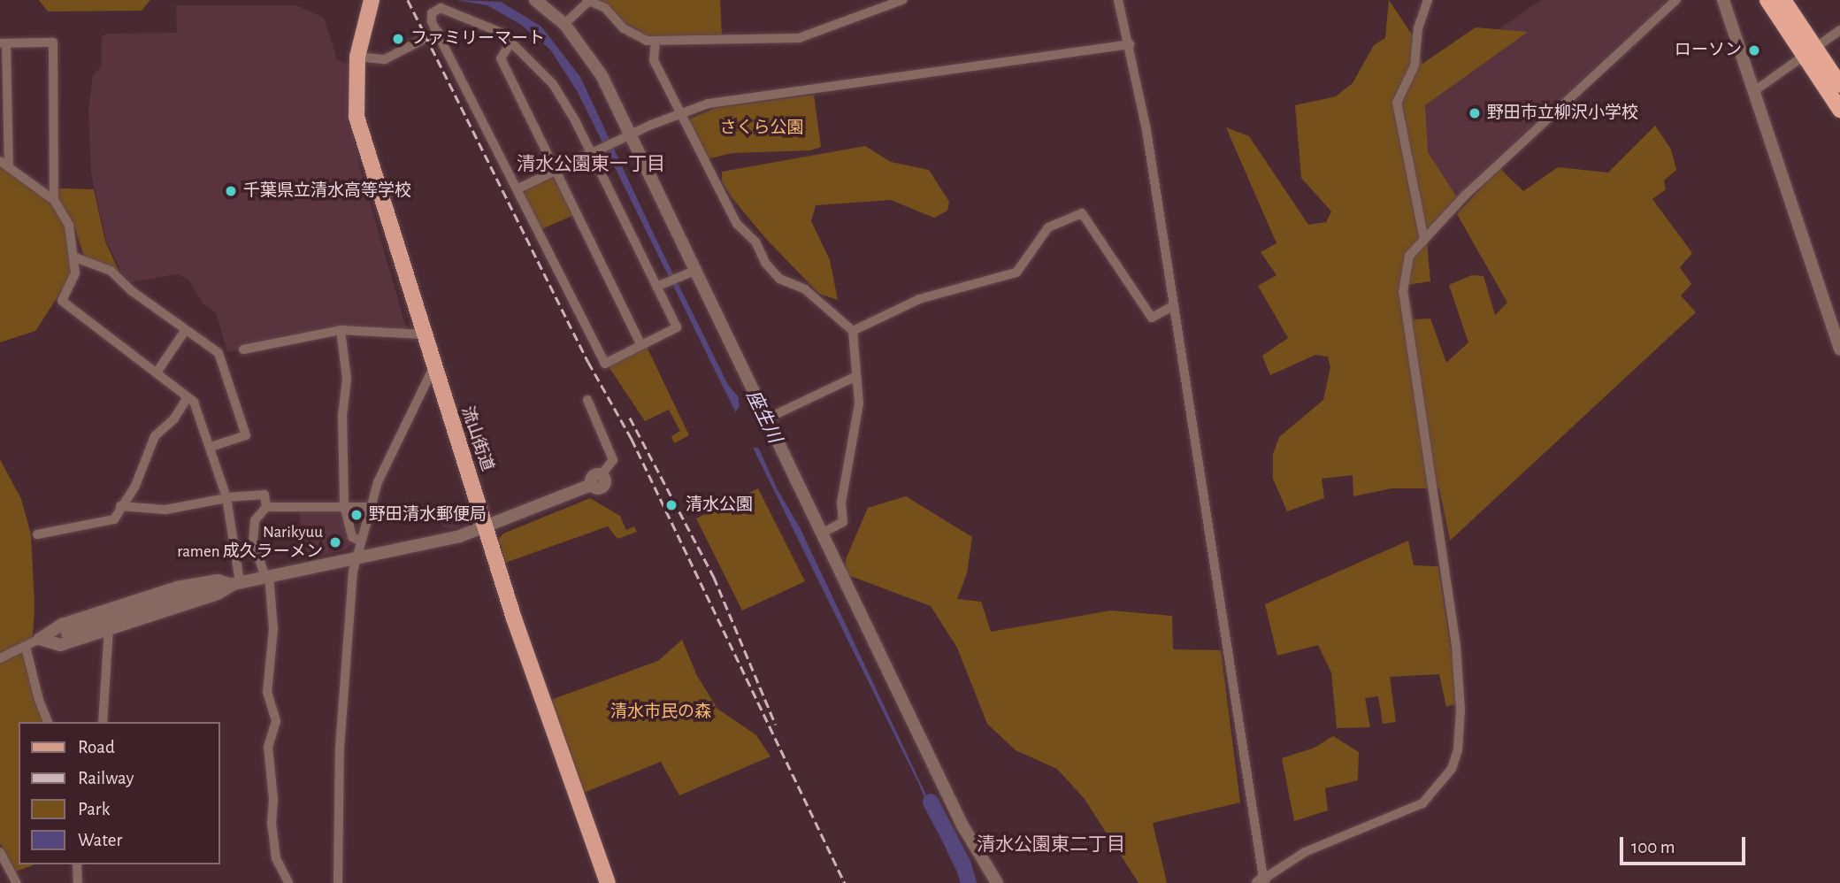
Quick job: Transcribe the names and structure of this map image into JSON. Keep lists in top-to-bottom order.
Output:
{
  "streets": {
    "main road": ["流山街道"]
  },
  "districts": ["清水公園東一丁目", "清水公園東二丁目"],
  "water": ["座生川"],
  "parks": ["さくら公園", "清水市民の森"],
  "places": [
    "ファミリーマート",
    "ローソン",
    "野田市立柳沢小学校",
    "千葉県立清水高等学校",
    "清水公園",
    "野田清水郵便局",
    "Narikyuu ramen 成久ラーメン"
  ],
  "legend": [
    "Road",
    "Railway",
    "Park",
    "Water"
  ],
  "scale_bar": "100 m"
}
